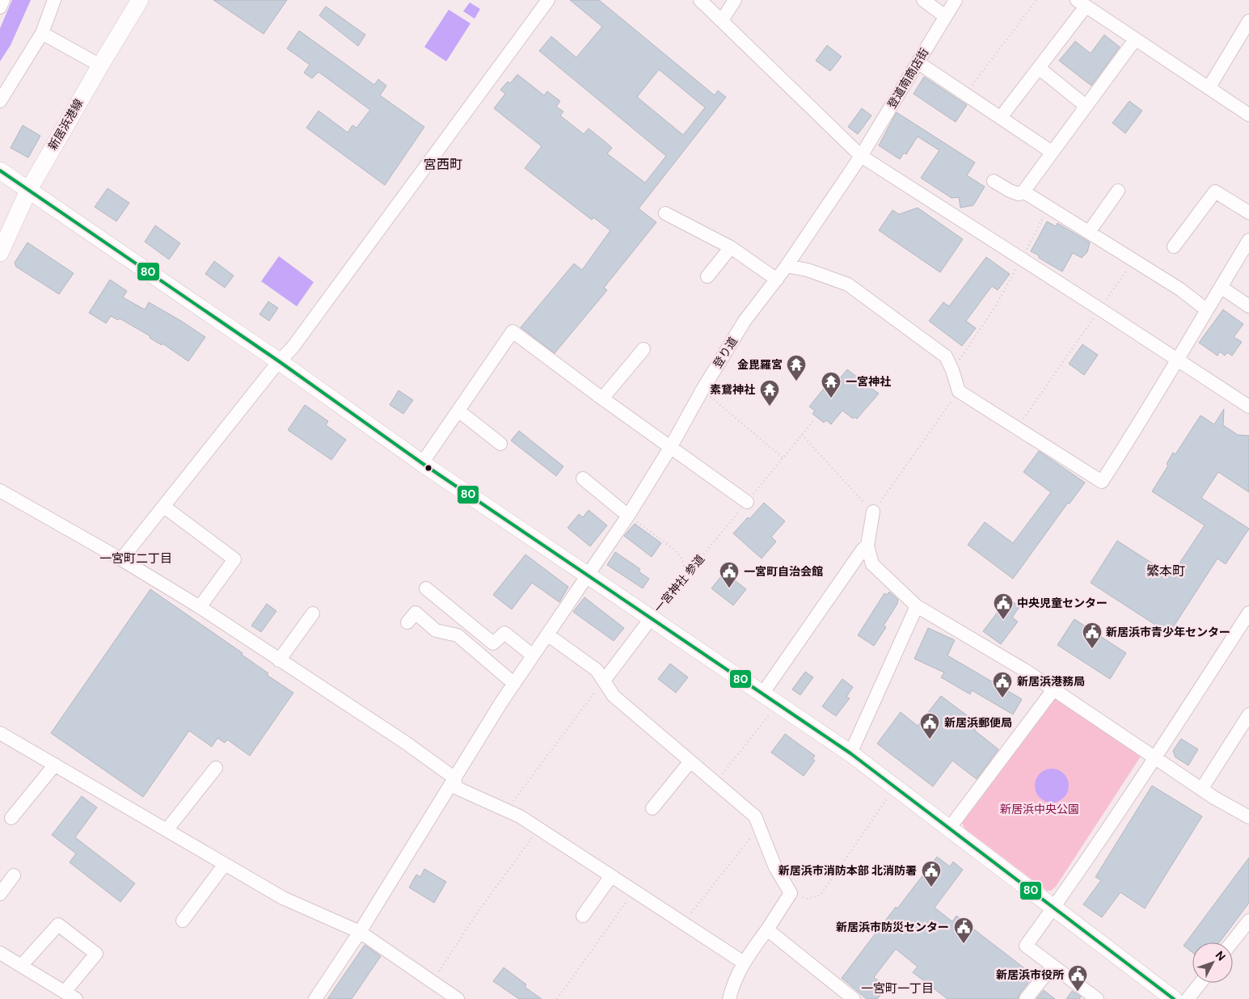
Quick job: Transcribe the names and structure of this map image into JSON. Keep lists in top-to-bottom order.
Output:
{
  "streets": {
    "main road": ["新居浜港線"],
    "street": ["登道南商店街", "登り道", "一宮神社 参道"]
  },
  "crossings": [
    ["登道南商店街", "登り道"]
  ],
  "districts": [
    "宮西町",
    "一宮町二丁目",
    "繁本町",
    "一宮町一丁目"
  ],
  "parks": ["新居浜中央公園"],
  "places": {
    "temple": ["金毘羅宮", "一宮神社", "素鵞神社"],
    "public building": [
      "一宮町自治会館",
      "中央児童センター",
      "新居浜市青少年センター",
      "新居浜港務局",
      "新居浜郵便局",
      "新居浜市消防本部 北消防署",
      "新居浜市防災センター",
      "新居浜市役所"
    ]
  },
  "lines": ["transit line 80"],
  "north": "top right"
}
